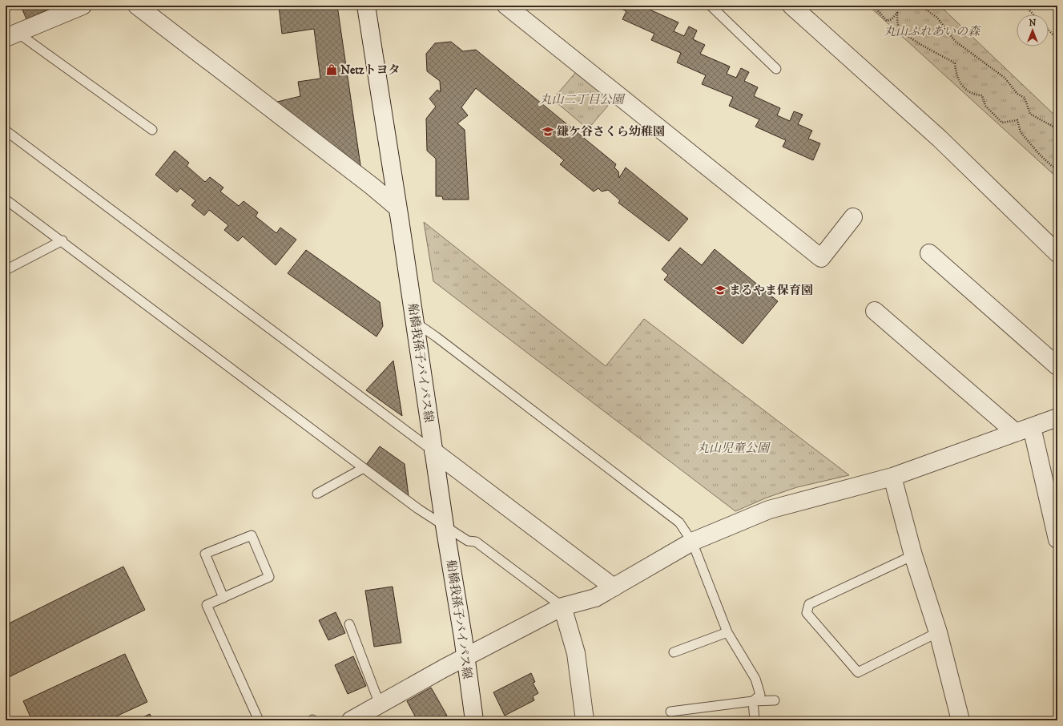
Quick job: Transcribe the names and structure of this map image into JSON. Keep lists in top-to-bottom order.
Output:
{
  "streets": {
    "street": ["船橋我孫子バイパス線"]
  },
  "parks": ["丸山ふれあいの森", "丸山二丁目公園", "丸山児童公園"],
  "places": {
    "shop": ["Netzトヨタ"],
    "school or university": ["鎌ケ谷さくら幼稚園", "まるやま保育園"]
  },
  "north": "top"
}
